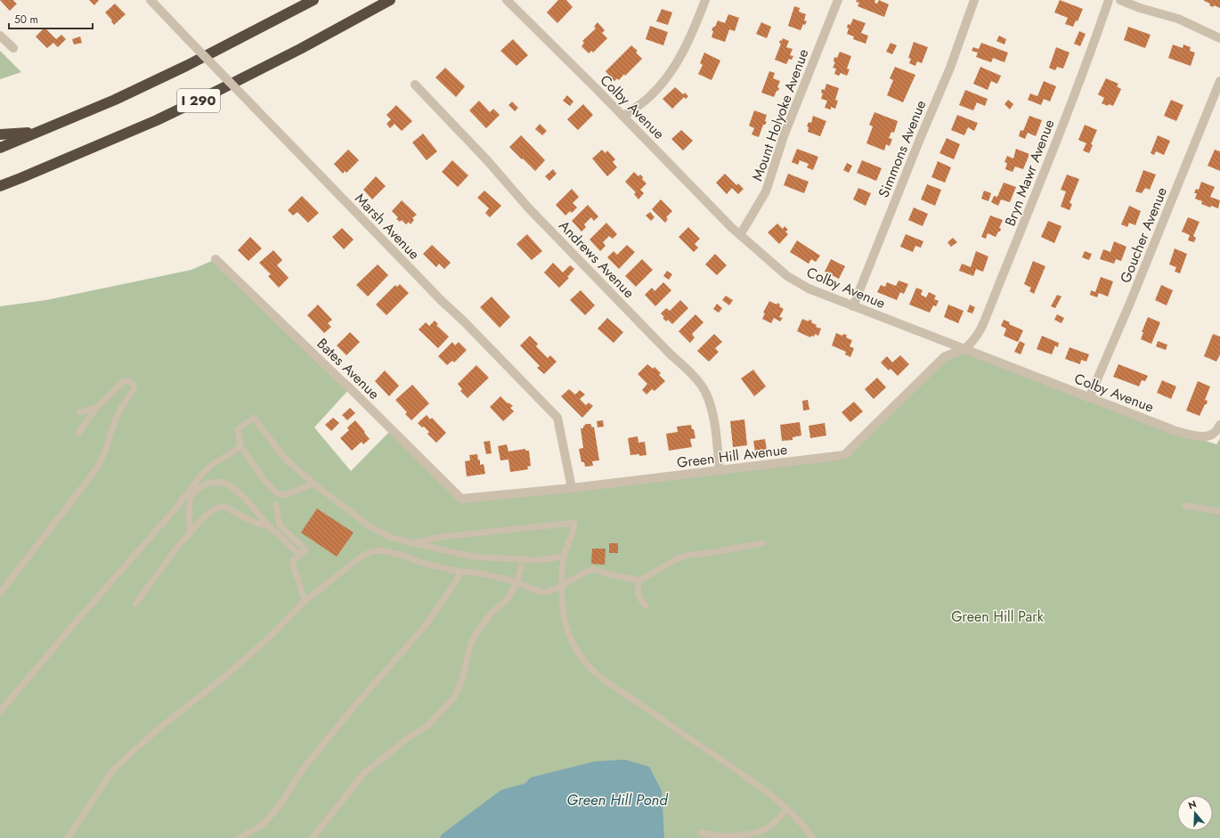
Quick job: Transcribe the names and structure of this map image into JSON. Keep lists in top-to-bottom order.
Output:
{
  "streets": {
    "highway": ["I 290"],
    "street": [
      "Colby Avenue",
      "Mount Holyoke Avenue",
      "Simmons Avenue",
      "Bryn Mawr Avenue",
      "Marsh Avenue",
      "Goucher Avenue",
      "Andrews Avenue",
      "Bates Avenue",
      "Green Hill Avenue"
    ]
  },
  "crossings": [
    ["Colby Avenue", "Mount Holyoke Avenue"],
    ["Colby Avenue", "Simmons Avenue"],
    ["Colby Avenue", "Bryn Mawr Avenue"],
    ["Colby Avenue", "Goucher Avenue"],
    ["Colby Avenue", "Green Hill Avenue"],
    ["Bryn Mawr Avenue", "Green Hill Avenue"],
    ["Marsh Avenue", "Green Hill Avenue"],
    ["Andrews Avenue", "Green Hill Avenue"],
    ["Bates Avenue", "Green Hill Avenue"]
  ],
  "water": ["Green Hill Pond"],
  "parks": ["Green Hill Park"],
  "scale_bar": "50 m",
  "north": "top"
}
